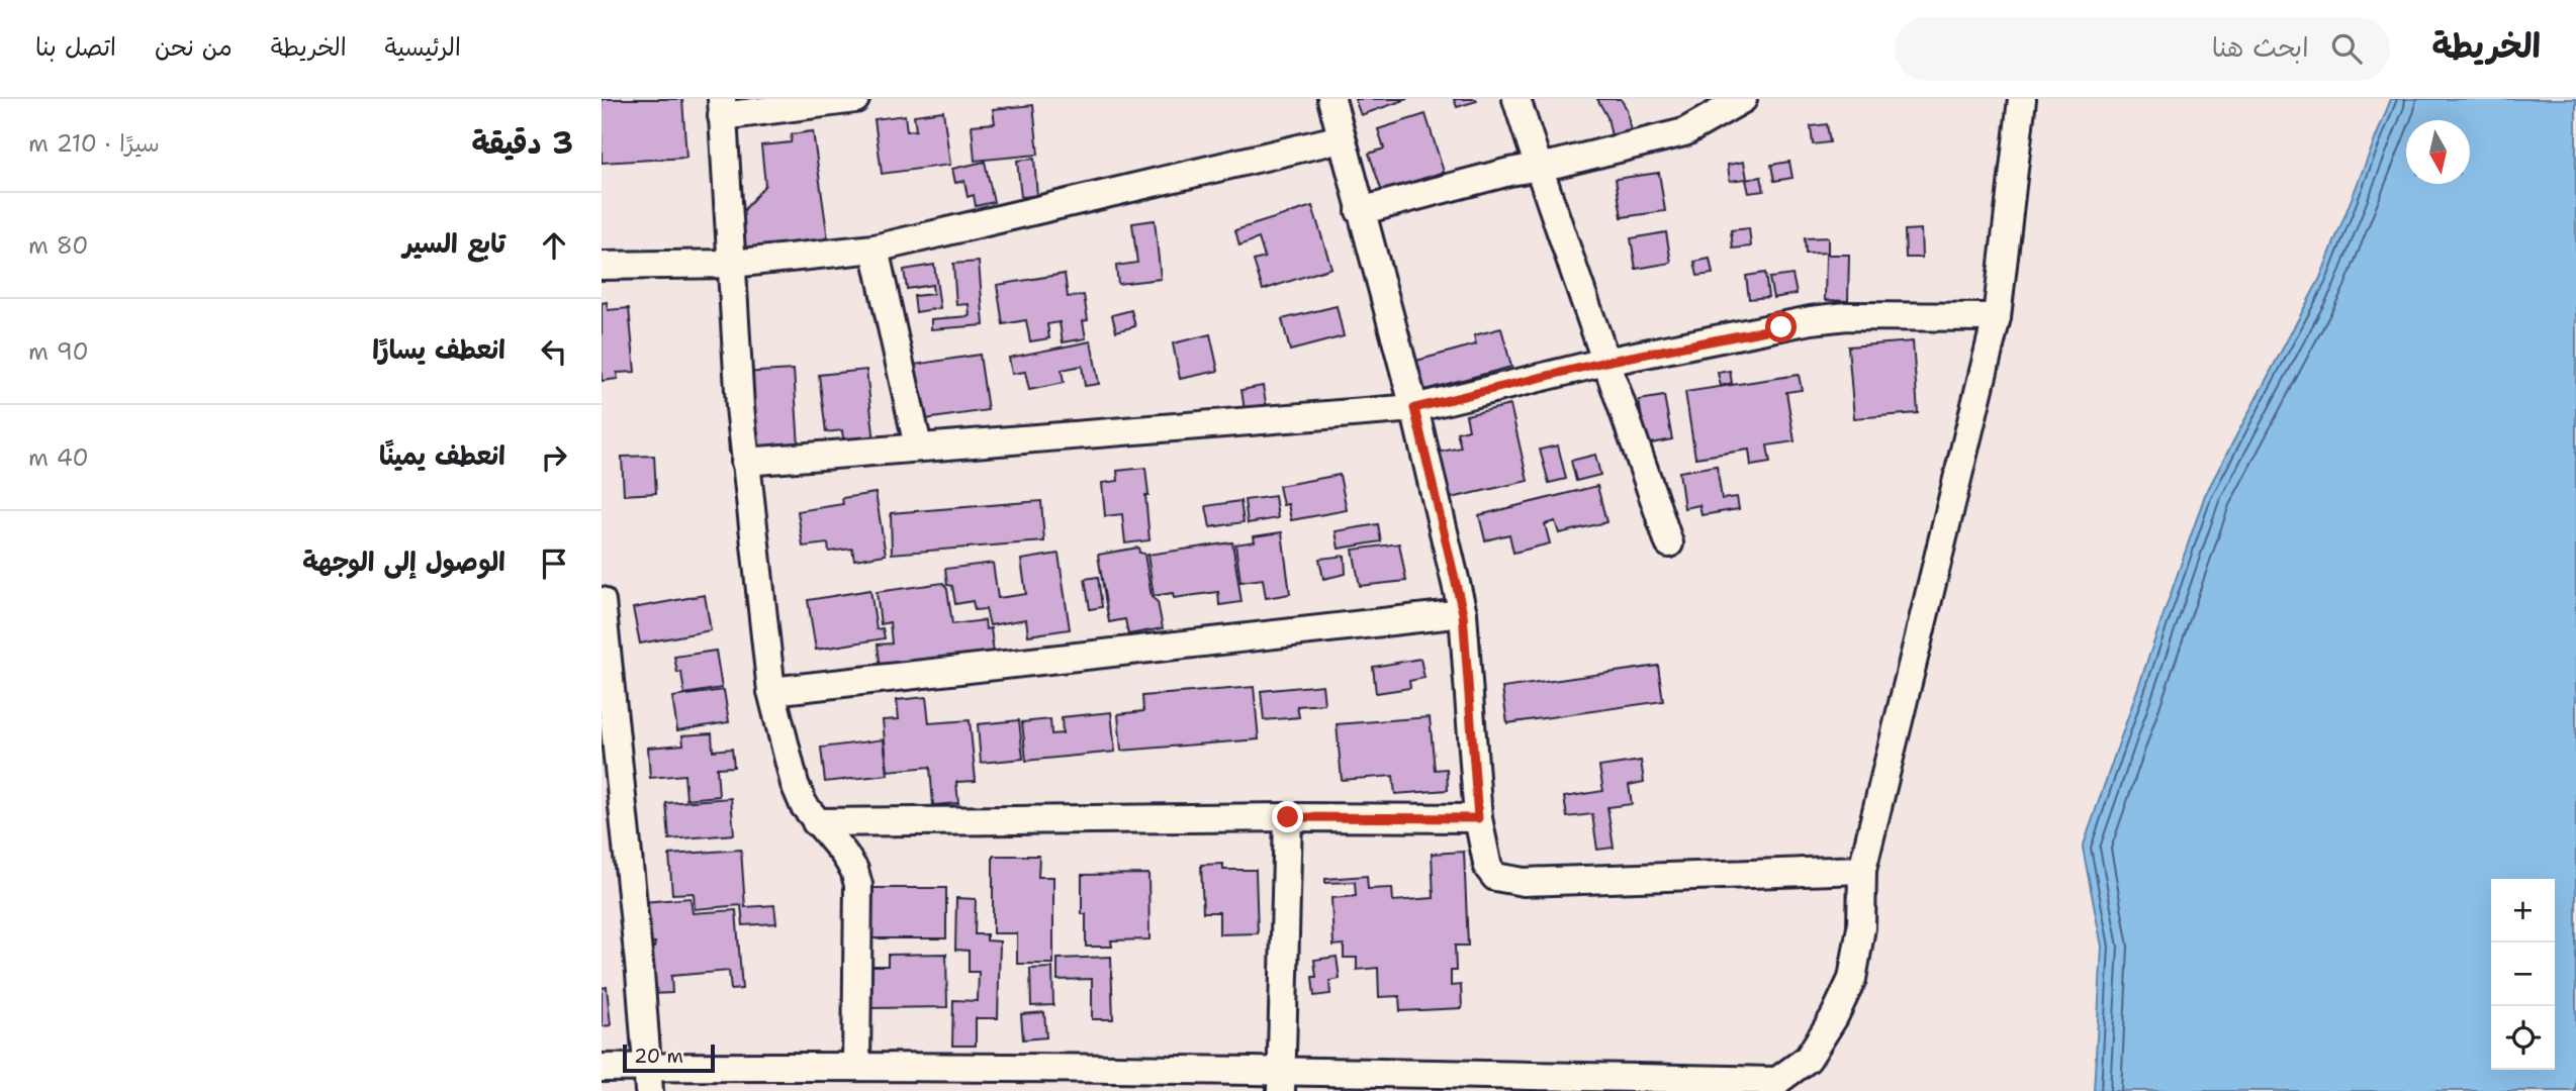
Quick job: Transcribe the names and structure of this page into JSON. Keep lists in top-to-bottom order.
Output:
{
  "scale_bar": "20 m",
  "north": "bottom",
  "page": {
    "header": "الخريطة",
    "search": "ابحث هنا",
    "nav": [
      "الرئيسية",
      "الخريطة",
      "من نحن",
      "اتصل بنا"
    ],
    "heading": ["3 دقيقة", "سيرًا · 210 m"],
    "list": [
      ["تابع السير", "80 m"],
      ["انعطف يسارًا", "90 m"],
      ["انعطف يمينًا", "40 m"],
      "الوصول إلى الوجهة"
    ],
    "map_buttons": ["+", "−"],
    "scale": "20 m"
  }
}
